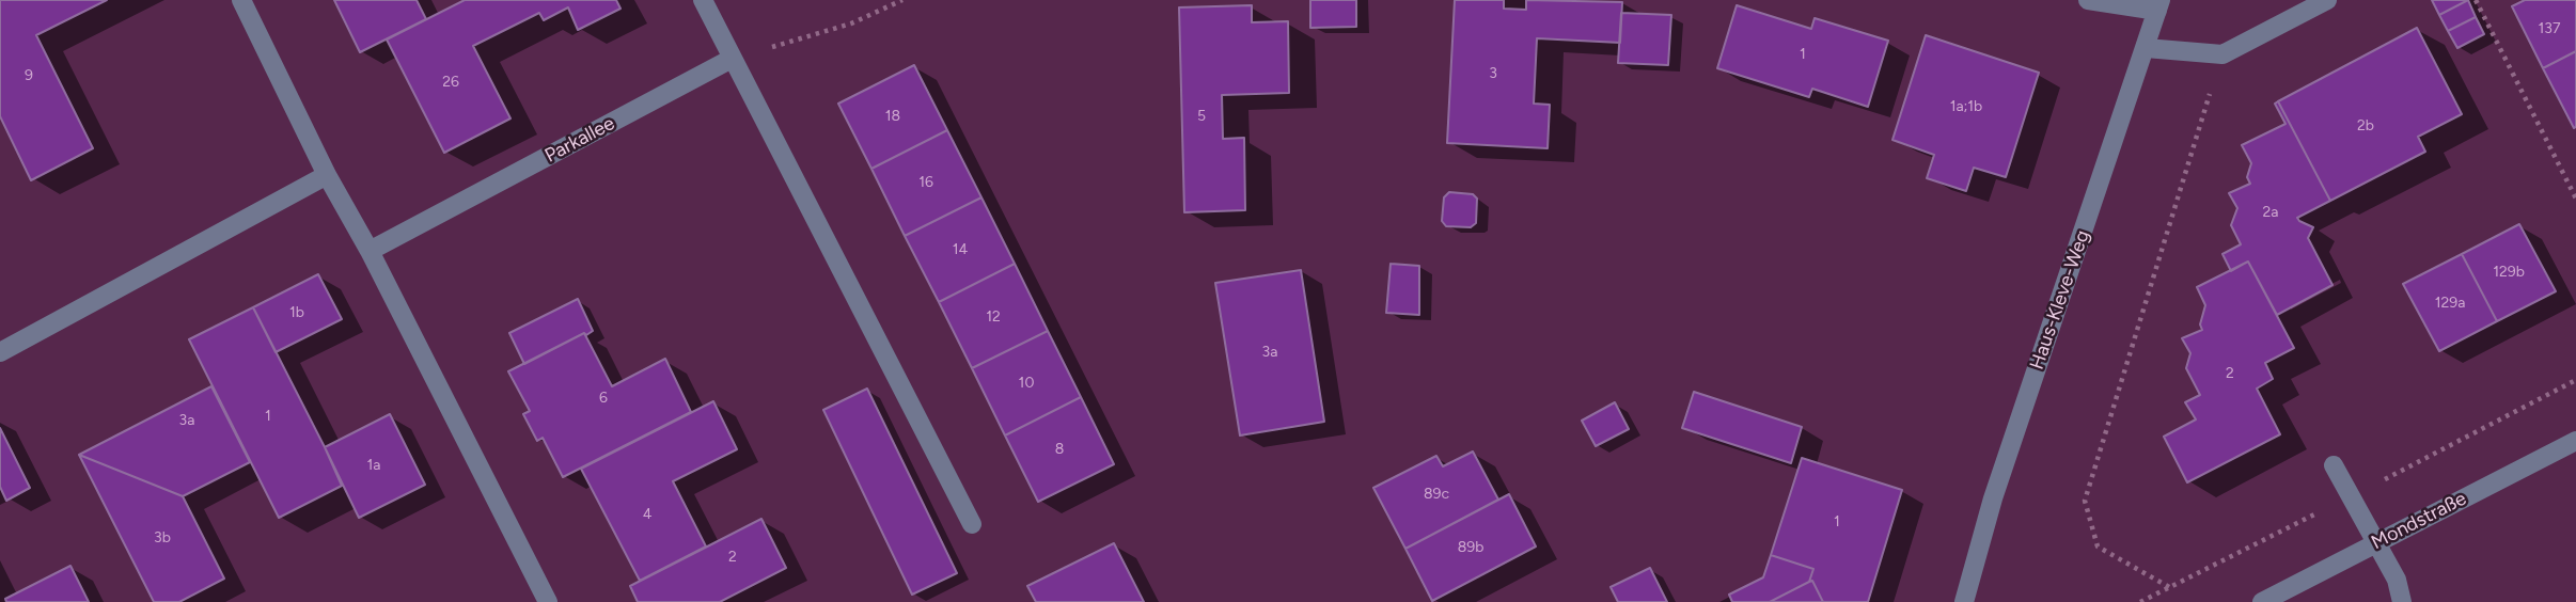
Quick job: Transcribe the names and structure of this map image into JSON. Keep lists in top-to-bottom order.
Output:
{
  "streets": {
    "street": ["Parkallee", "Haus-Kleve-Weg", "Mondstraße"]
  },
  "house_numbers": [
    "137",
    "1",
    "3",
    "9",
    "26",
    "1a;1b",
    "18",
    "5",
    "2b",
    "16",
    "2a",
    "14",
    "129b",
    "129a",
    "1b",
    "12",
    "3a",
    "2",
    "10",
    "6",
    "1",
    "3a",
    "8",
    "1a",
    "89c",
    "4",
    "1",
    "3b",
    "89b",
    "2"
  ]
}
